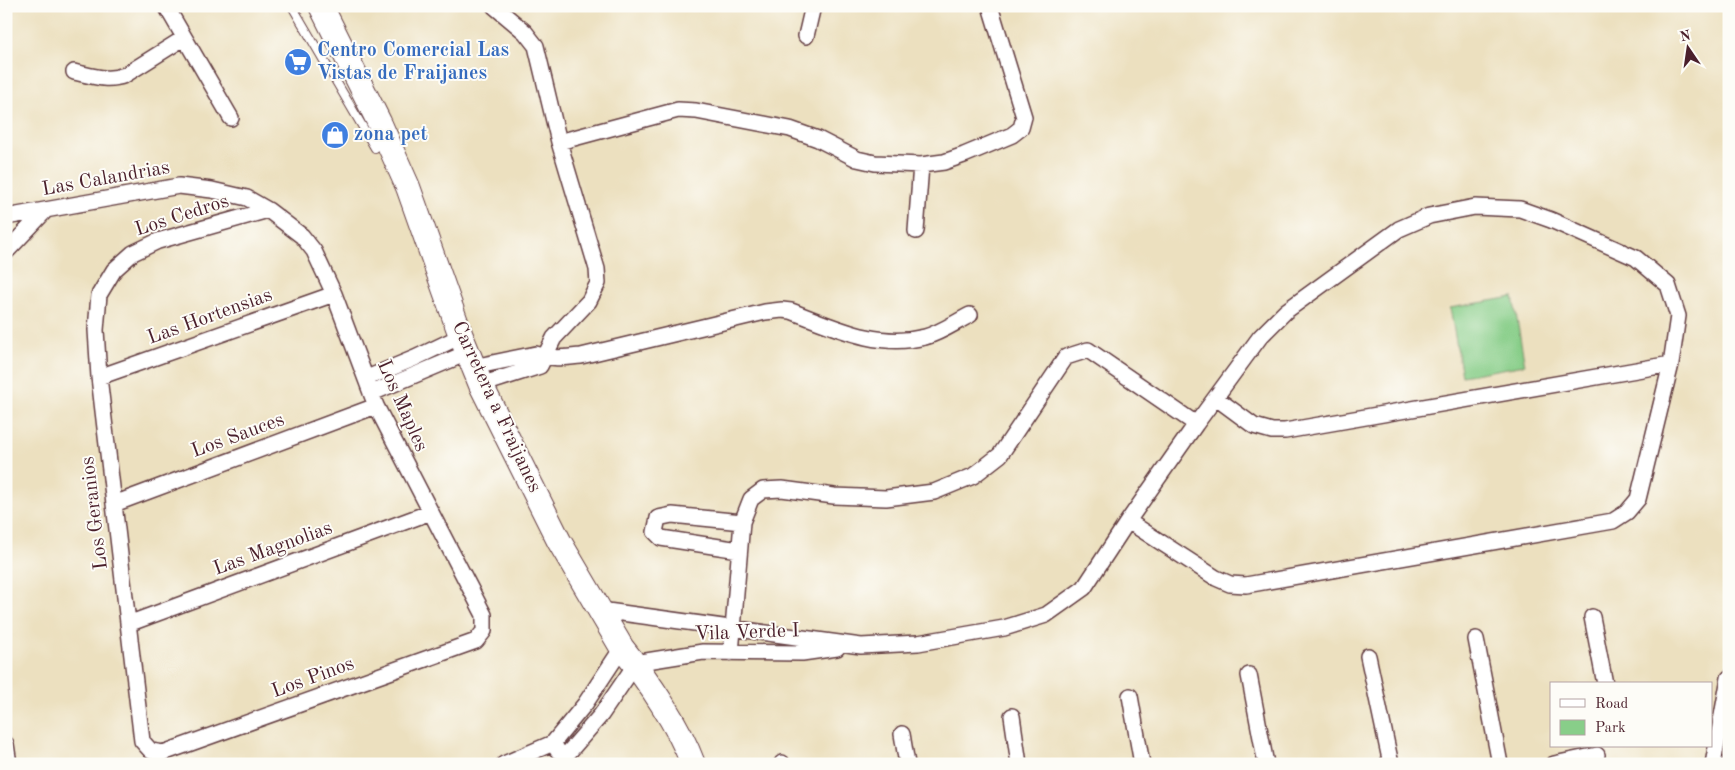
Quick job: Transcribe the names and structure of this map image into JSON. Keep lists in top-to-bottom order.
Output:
{
  "streets": {
    "main road": ["Carretera a Fraijanes"],
    "street": [
      "Las Calandrias",
      "Los Cedros",
      "Las Hortensias",
      "Los Maples",
      "Los Sauces",
      "Los Geranios",
      "Las Magnolias",
      "Vila Verde I",
      "Los Pinos"
    ]
  },
  "crossings": [
    ["Las Calandrias", "Los Cedros"],
    ["Las Calandrias", "Los Maples"],
    ["Los Cedros", "Los Maples"],
    ["Los Cedros", "Los Geranios"],
    ["Las Hortensias", "Los Maples"],
    ["Las Hortensias", "Los Geranios"],
    ["Los Maples", "Los Sauces"],
    ["Los Maples", "Las Magnolias"],
    ["Los Maples", "Los Pinos"],
    ["Carretera a Fraijanes", "Los Sauces"],
    ["Carretera a Fraijanes", "Vila Verde I"],
    ["Los Sauces", "Los Geranios"],
    ["Los Geranios", "Las Magnolias"],
    ["Los Geranios", "Los Pinos"]
  ],
  "places": {
    "supermarket": ["Centro Comercial Las Vistas de Fraijanes"],
    "shop": ["zona pet"]
  },
  "legend": ["Road", "Park"],
  "north": "top"
}
